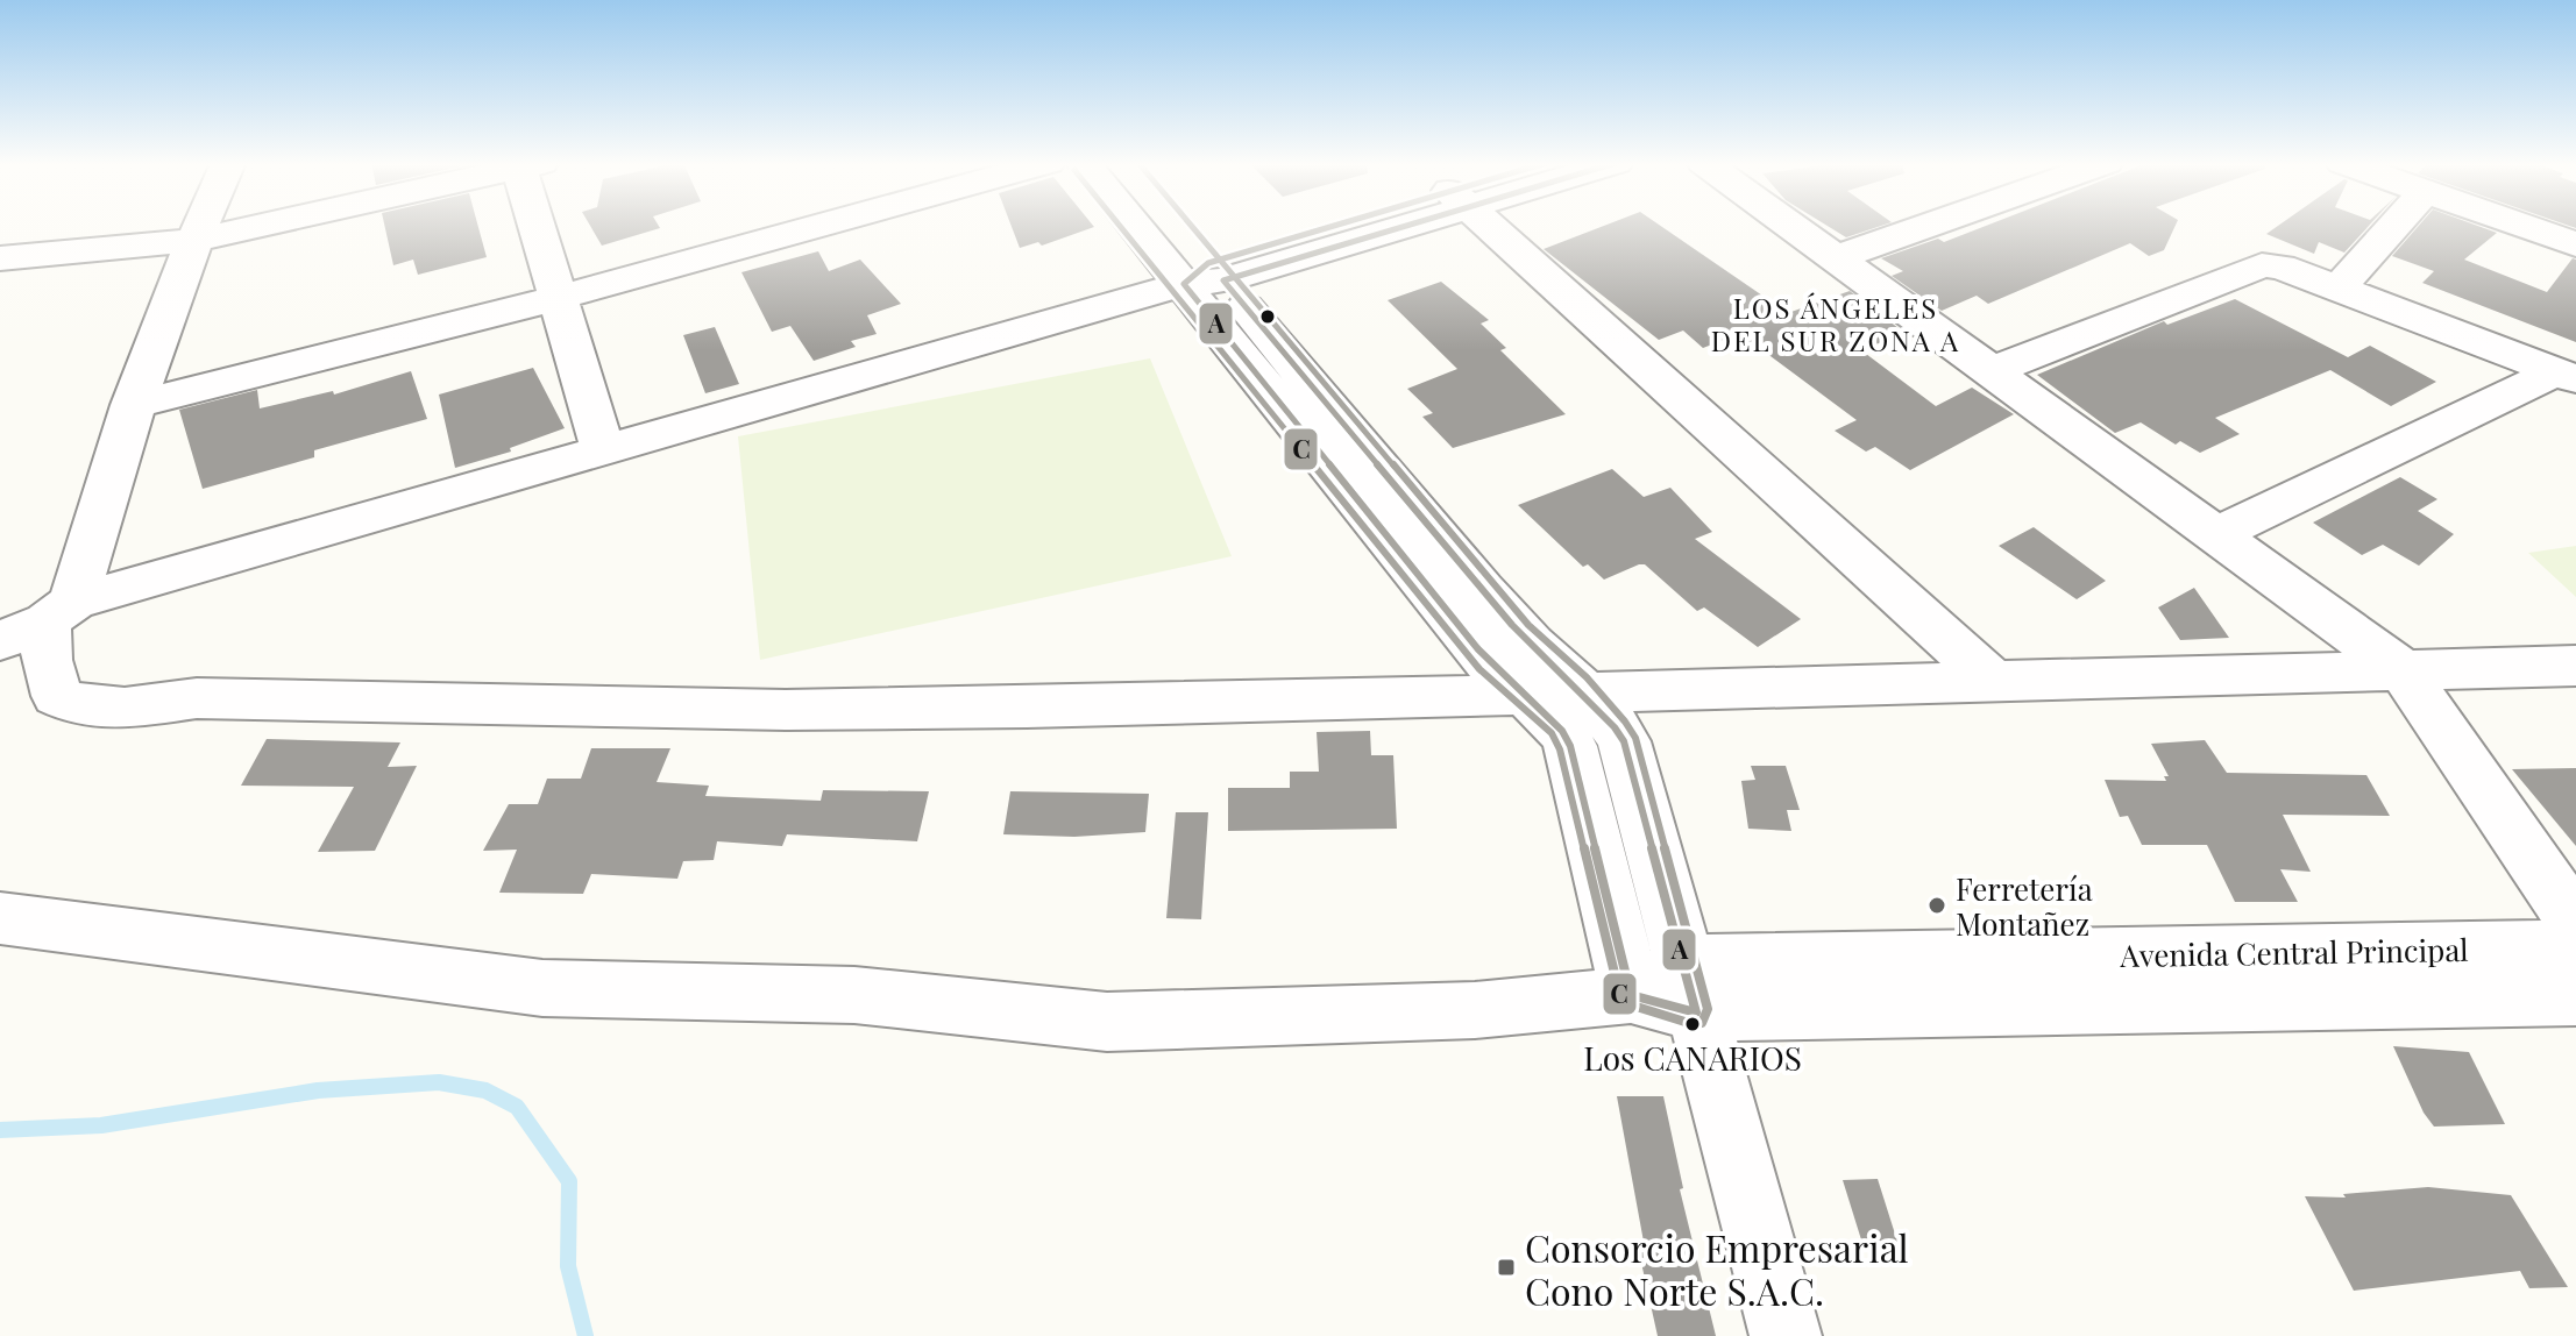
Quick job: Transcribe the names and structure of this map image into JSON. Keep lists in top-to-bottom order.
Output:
{
  "streets": {
    "street": ["Avenida Central Principal"]
  },
  "districts": ["LOS ÁNGELES DEL SUR ZONA A"],
  "places": {
    "other": ["Ferretería Montañez", "Los CANARIOS"],
    "transit": ["Consorcio Empresarial Cono Norte S.A.C."]
  },
  "lines": ["transit line A", "transit line C"]
}
